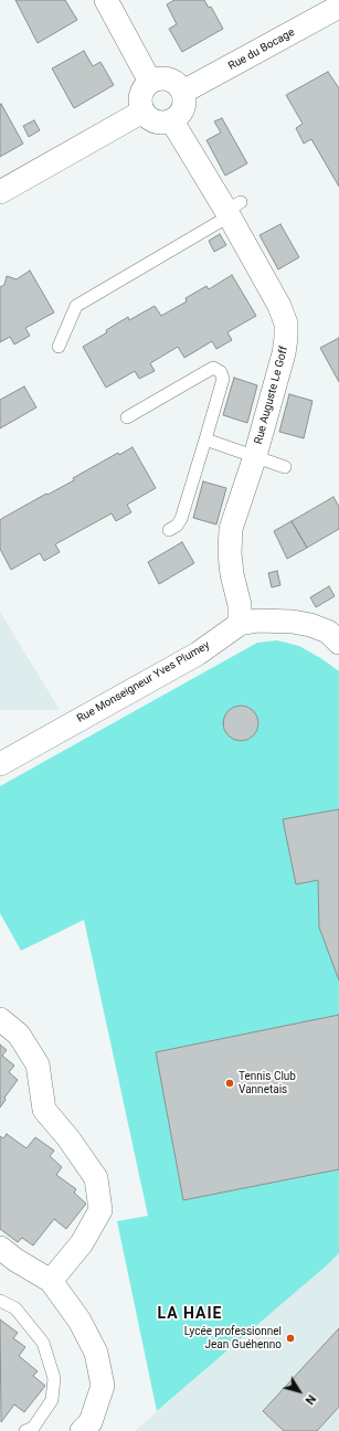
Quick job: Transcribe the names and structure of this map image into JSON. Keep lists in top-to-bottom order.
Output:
{
  "streets": {
    "street": ["Rue du Bocage", "Rue Auguste Le Goff", "Rue Monseigneur Yves Plumey"]
  },
  "crossings": [
    ["Rue du Bocage", "Rue Auguste Le Goff"],
    ["Rue Auguste Le Goff", "Rue Monseigneur Yves Plumey"]
  ],
  "districts": ["LA HAIE"],
  "places": ["Tennis Club Vannetais", "Lycée professionnel Jean Guéhenno"],
  "north": "bottom right"
}
